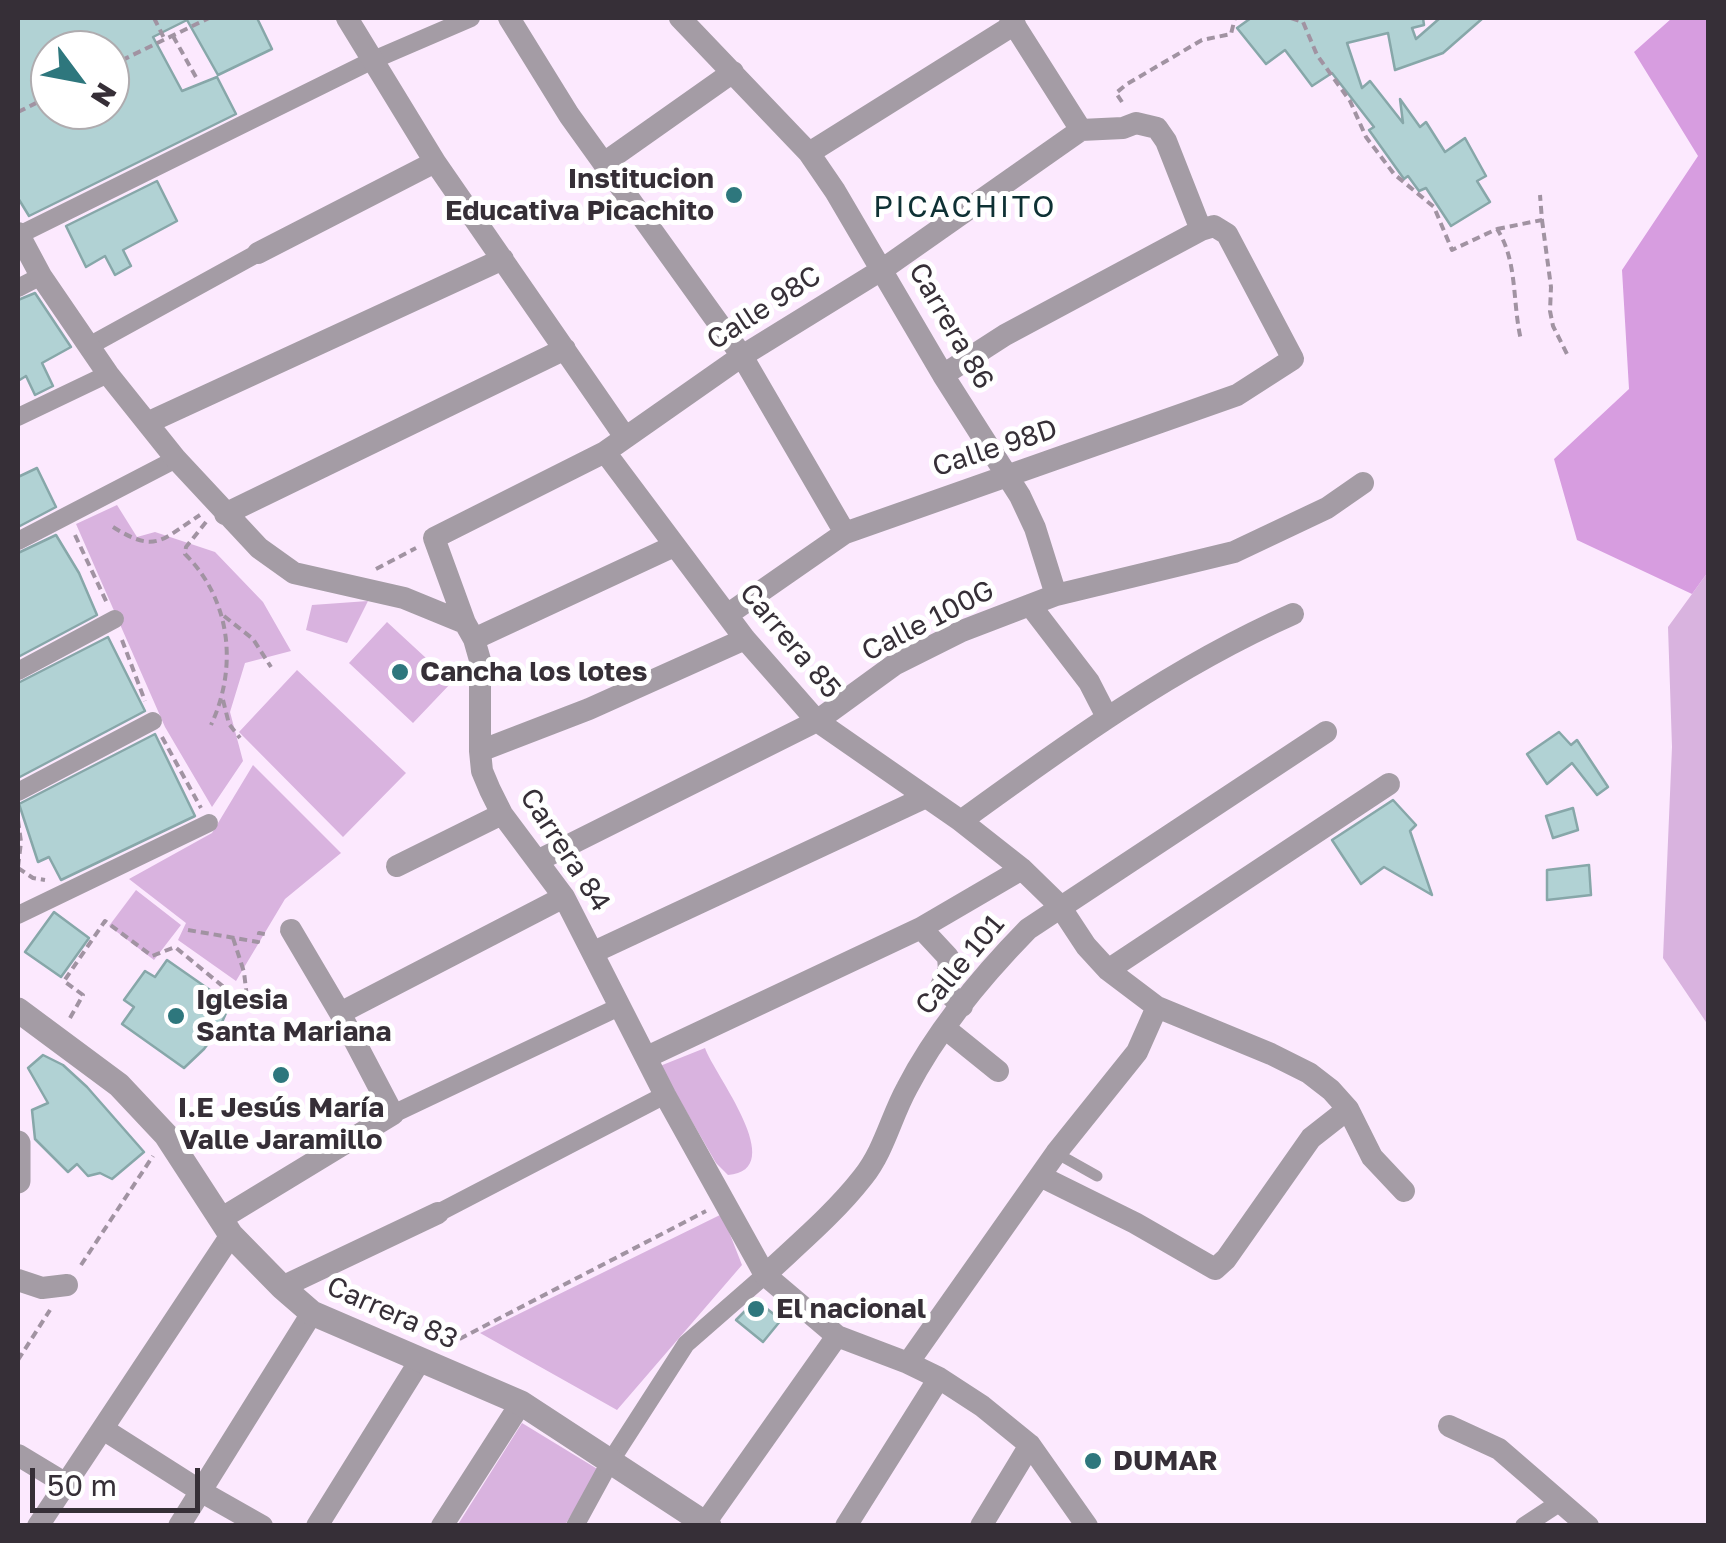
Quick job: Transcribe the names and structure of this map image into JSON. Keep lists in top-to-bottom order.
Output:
{
  "streets": {
    "street": [
      "Calle 98C",
      "Carrera 86",
      "Calle 98D",
      "Calle 100G",
      "Carrera 85",
      "Carrera 84",
      "Calle 101",
      "Carrera 83"
    ]
  },
  "crossings": [
    ["Calle 98C", "Carrera 86"],
    ["Calle 98C", "Carrera 85"],
    ["Calle 98C", "Carrera 84"],
    ["Carrera 86", "Calle 98D"],
    ["Carrera 86", "Calle 100G"],
    ["Calle 98D", "Carrera 85"],
    ["Calle 100G", "Carrera 85"],
    ["Calle 100G", "Carrera 84"],
    ["Carrera 85", "Calle 101"],
    ["Carrera 84", "Calle 101"]
  ],
  "districts": ["PICACHITO"],
  "places": [
    "Institucion Educativa Picachito",
    "Cancha los lotes",
    "Iglesia Santa Mariana",
    "I.E Jesús María Valle Jaramillo",
    "El nacional",
    "DUMAR"
  ],
  "scale_bar": "50 m",
  "north": "bottom right"
}
